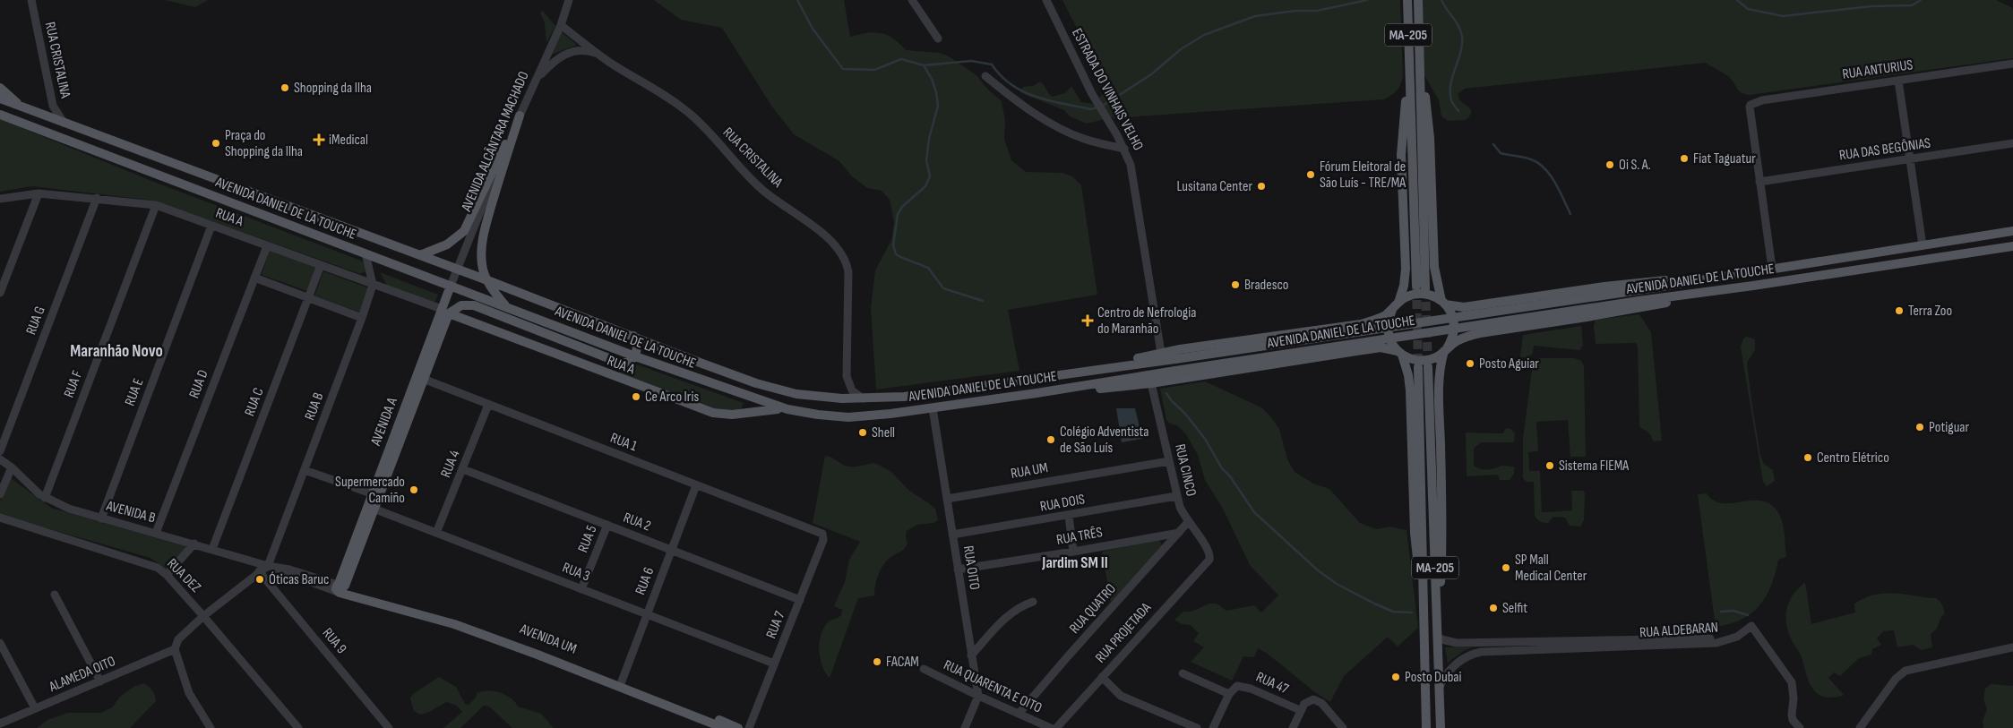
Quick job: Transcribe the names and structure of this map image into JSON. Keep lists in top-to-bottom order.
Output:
{
  "streets": {
    "main road": [
      "MA-205",
      "AVENIDA DANIEL DE LA TOUCHE",
      "RUA A",
      "AVENIDA A",
      "AVENIDA UM"
    ],
    "street": [
      "RUA CRISTALINA",
      "RUA ANTURIUS",
      "ESTRADA DO VINHAIS VELHO",
      "AVENIDA ALCÂNTARA MACHADO",
      "RUA DAS BEGÔNIAS",
      "RUA G",
      "RUA F",
      "RUA D",
      "RUA E",
      "RUA C",
      "RUA B",
      "RUA 1",
      "RUA 4",
      "RUA CINCO",
      "RUA UM",
      "RUA DOIS",
      "AVENIDA B",
      "RUA 2",
      "RUA TRÊS",
      "RUA 5",
      "RUA OITO",
      "RUA 3",
      "RUA DEZ",
      "RUA 6",
      "RUA QUATRO",
      "RUA 7",
      "RUA ALDEBARAN",
      "RUA PROJETADA",
      "RUA 9",
      "ALAMEDA OITO",
      "RUA 47",
      "RUA QUARENTA E OITO"
    ]
  },
  "crossings": [
    ["MA-205", "RUA ALDEBARAN"],
    ["RUA CRISTALINA", "AVENIDA ALCÂNTARA MACHADO"],
    ["RUA CRISTALINA", "AVENIDA DANIEL DE LA TOUCHE"],
    ["RUA ANTURIUS", "RUA DAS BEGÔNIAS"],
    ["AVENIDA ALCÂNTARA MACHADO", "AVENIDA DANIEL DE LA TOUCHE"],
    ["AVENIDA ALCÂNTARA MACHADO", "AVENIDA A"],
    ["AVENIDA DANIEL DE LA TOUCHE", "RUA A"],
    ["AVENIDA DANIEL DE LA TOUCHE", "AVENIDA A"],
    ["AVENIDA DANIEL DE LA TOUCHE", "RUA OITO"],
    ["RUA A", "RUA G"],
    ["RUA A", "RUA F"],
    ["RUA A", "RUA D"],
    ["RUA A", "RUA E"],
    ["RUA A", "RUA C"],
    ["RUA A", "RUA B"],
    ["RUA A", "AVENIDA A"],
    ["RUA F", "AVENIDA B"],
    ["RUA D", "AVENIDA B"],
    ["RUA E", "AVENIDA B"],
    ["RUA C", "AVENIDA B"],
    ["RUA B", "AVENIDA B"],
    ["AVENIDA A", "RUA 1"],
    ["AVENIDA A", "AVENIDA B"],
    ["AVENIDA A", "RUA 3"],
    ["AVENIDA A", "AVENIDA UM"],
    ["RUA 1", "RUA 4"],
    ["RUA 1", "RUA 6"],
    ["RUA 1", "RUA 7"],
    ["RUA 4", "RUA 2"],
    ["RUA 4", "RUA 3"],
    ["RUA CINCO", "RUA UM"],
    ["RUA CINCO", "RUA DOIS"],
    ["RUA CINCO", "RUA QUATRO"],
    ["RUA CINCO", "RUA PROJETADA"],
    ["RUA UM", "RUA OITO"],
    ["RUA DOIS", "RUA OITO"],
    ["AVENIDA B", "AVENIDA UM"],
    ["RUA 2", "RUA 5"],
    ["RUA 2", "RUA 6"],
    ["RUA 2", "RUA 7"],
    ["RUA TRÊS", "RUA OITO"],
    ["RUA TRÊS", "RUA QUATRO"],
    ["RUA 5", "RUA 3"],
    ["RUA OITO", "RUA QUARENTA E OITO"],
    ["RUA 3", "RUA 6"],
    ["RUA 3", "RUA 7"],
    ["RUA 6", "AVENIDA UM"],
    ["RUA QUATRO", "RUA QUARENTA E OITO"]
  ],
  "districts": ["Maranhão Novo", "Jardim SM II"],
  "places": {
    "other": [
      "Shopping da Ilha",
      "Praça do Shopping da Ilha",
      "Fiat Taguatur",
      "Oi S. A.",
      "Fórum Eleitoral de São Luís - TRE/MA",
      "Lusitana Center",
      "Bradesco",
      "Terra Zoo",
      "Posto Aguiar",
      "Ce Arco Iris",
      "Potiguar",
      "Shell",
      "Colégio Adventista de São Luís",
      "Centro Elétrico",
      "Sistema FIEMA",
      "Supermercado Camiño",
      "SP Mall Medical Center",
      "Óticas Baruc",
      "Selfit",
      "FACAM",
      "Posto Dubai"
    ],
    "health": ["iMedical", "Centro de Nefrologia do Maranhão"]
  }
}
